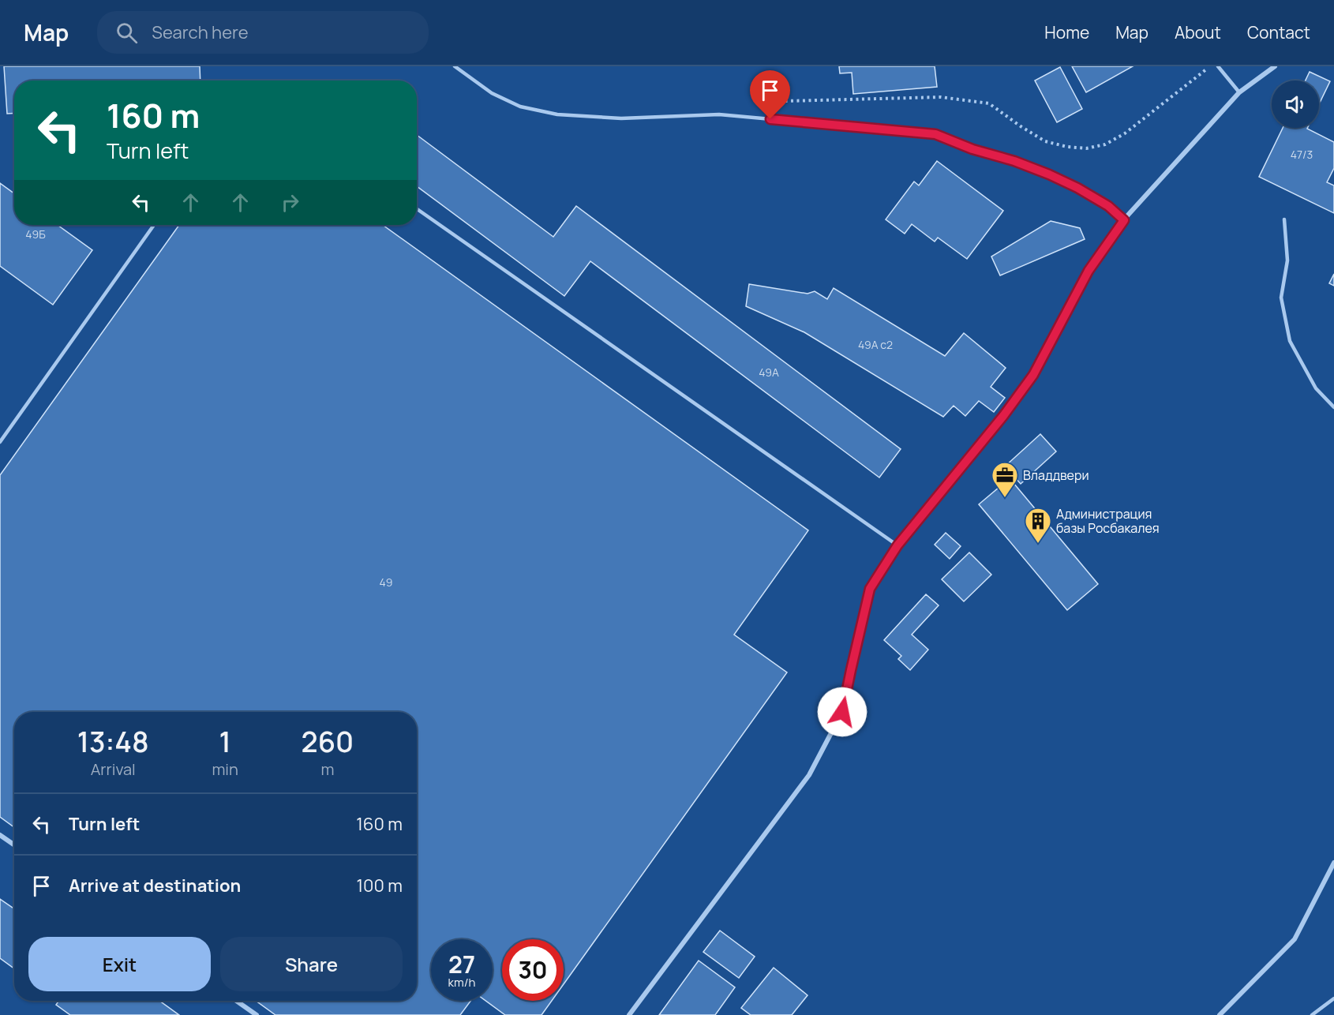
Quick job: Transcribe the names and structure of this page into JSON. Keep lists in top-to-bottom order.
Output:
{
  "places": {
    "office": ["Владдвери"],
    "building": ["Администрация базы Росбакалея"]
  },
  "house_numbers": [
    "47/3",
    "49Б",
    "49А с2",
    "49А",
    "49"
  ],
  "page": {
    "header": "Map",
    "search": "Search here",
    "nav": [
      "Home",
      "Map",
      "About",
      "Contact"
    ],
    "turn": ["160 m", "Turn left"],
    "eta": [
      "13:48",
      "Arrival",
      "1",
      "min",
      "260",
      "m"
    ],
    "list": [
      {
        "name": "Turn left",
        "value": "160 m"
      },
      {
        "name": "Arrive at destination",
        "value": "100 m"
      }
    ],
    "buttons": ["Exit", "Share"],
    "speed": "27 km/h",
    "limit": "30"
  }
}
